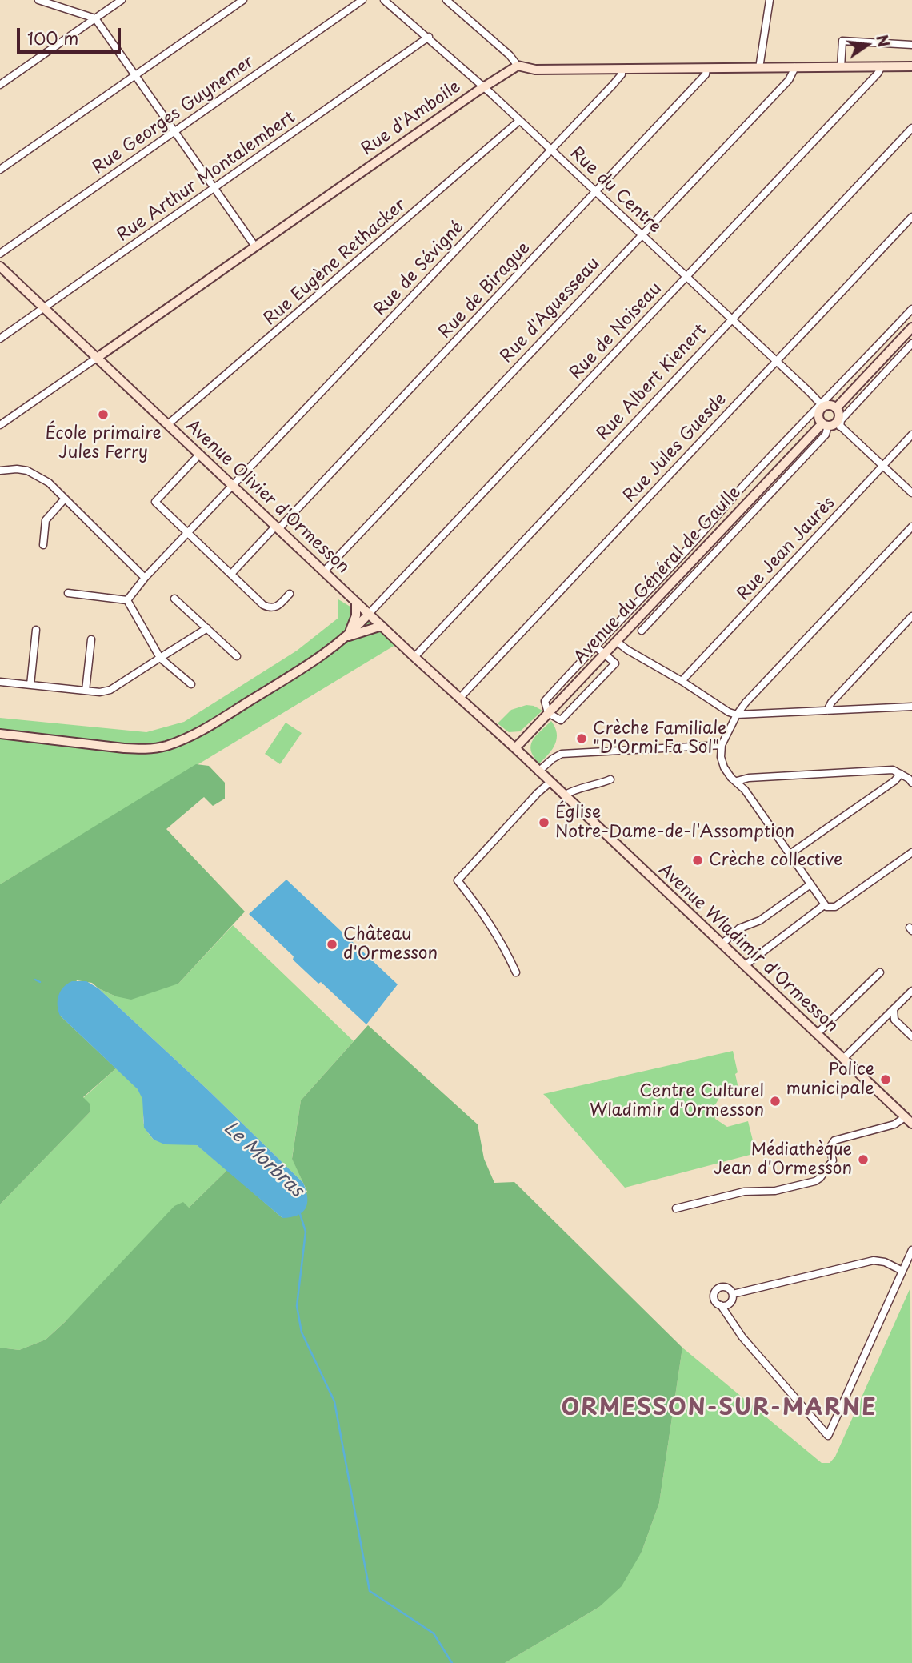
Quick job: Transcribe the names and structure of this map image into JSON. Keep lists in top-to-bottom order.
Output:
{
  "streets": {
    "street": [
      "Rue Georges Guynemer",
      "Rue d'Amboile",
      "Rue Arthur Montalembert",
      "Rue du Centre",
      "Rue Eugène Rethacker",
      "Rue de Sévigné",
      "Rue de Birague",
      "Rue d'Aguesseau",
      "Rue de Noiseau",
      "Rue Albert Kienert",
      "Rue Jules Guesde",
      "Avenue Olivier d'Ormesson",
      "Rue Jean Jaurès",
      "Avenue du Général de Gaulle",
      "Avenue Wladimir d'Ormesson"
    ]
  },
  "crossings": [
    ["Rue d'Amboile", "Rue du Centre"],
    ["Rue d'Amboile", "Avenue Olivier d'Ormesson"],
    ["Rue Arthur Montalembert", "Rue du Centre"],
    ["Rue Arthur Montalembert", "Avenue Olivier d'Ormesson"],
    ["Rue du Centre", "Rue Eugène Rethacker"],
    ["Rue du Centre", "Rue de Sévigné"],
    ["Rue du Centre", "Rue de Birague"],
    ["Rue du Centre", "Rue d'Aguesseau"],
    ["Rue du Centre", "Rue de Noiseau"],
    ["Rue du Centre", "Rue Albert Kienert"],
    ["Rue du Centre", "Rue Jules Guesde"],
    ["Rue du Centre", "Avenue du Général de Gaulle"],
    ["Rue Eugène Rethacker", "Avenue Olivier d'Ormesson"],
    ["Rue de Sévigné", "Avenue Olivier d'Ormesson"],
    ["Rue de Birague", "Avenue Olivier d'Ormesson"],
    ["Rue d'Aguesseau", "Avenue Olivier d'Ormesson"],
    ["Rue de Noiseau", "Avenue Olivier d'Ormesson"],
    ["Rue Albert Kienert", "Avenue Olivier d'Ormesson"],
    ["Rue Jules Guesde", "Avenue Olivier d'Ormesson"],
    ["Avenue Olivier d'Ormesson", "Avenue du Général de Gaulle"],
    ["Avenue Olivier d'Ormesson", "Avenue Wladimir d'Ormesson"],
    ["Avenue du Général de Gaulle", "Avenue Wladimir d'Ormesson"]
  ],
  "districts": ["ORMESSON-SUR-MARNE"],
  "water": ["Le Morbras"],
  "places": [
    "École primaire Jules Ferry",
    "Crèche Familiale \"D'Ormi Fa Sol\"",
    "Église Notre-Dame-de-l'Assomption",
    "Crèche collective",
    "Château d'Ormesson",
    "Police municipale",
    "Centre Culturel Wladimir d'Ormesson",
    "Médiathèque Jean d'Ormesson"
  ],
  "scale_bar": "100 m",
  "north": "right"
}
